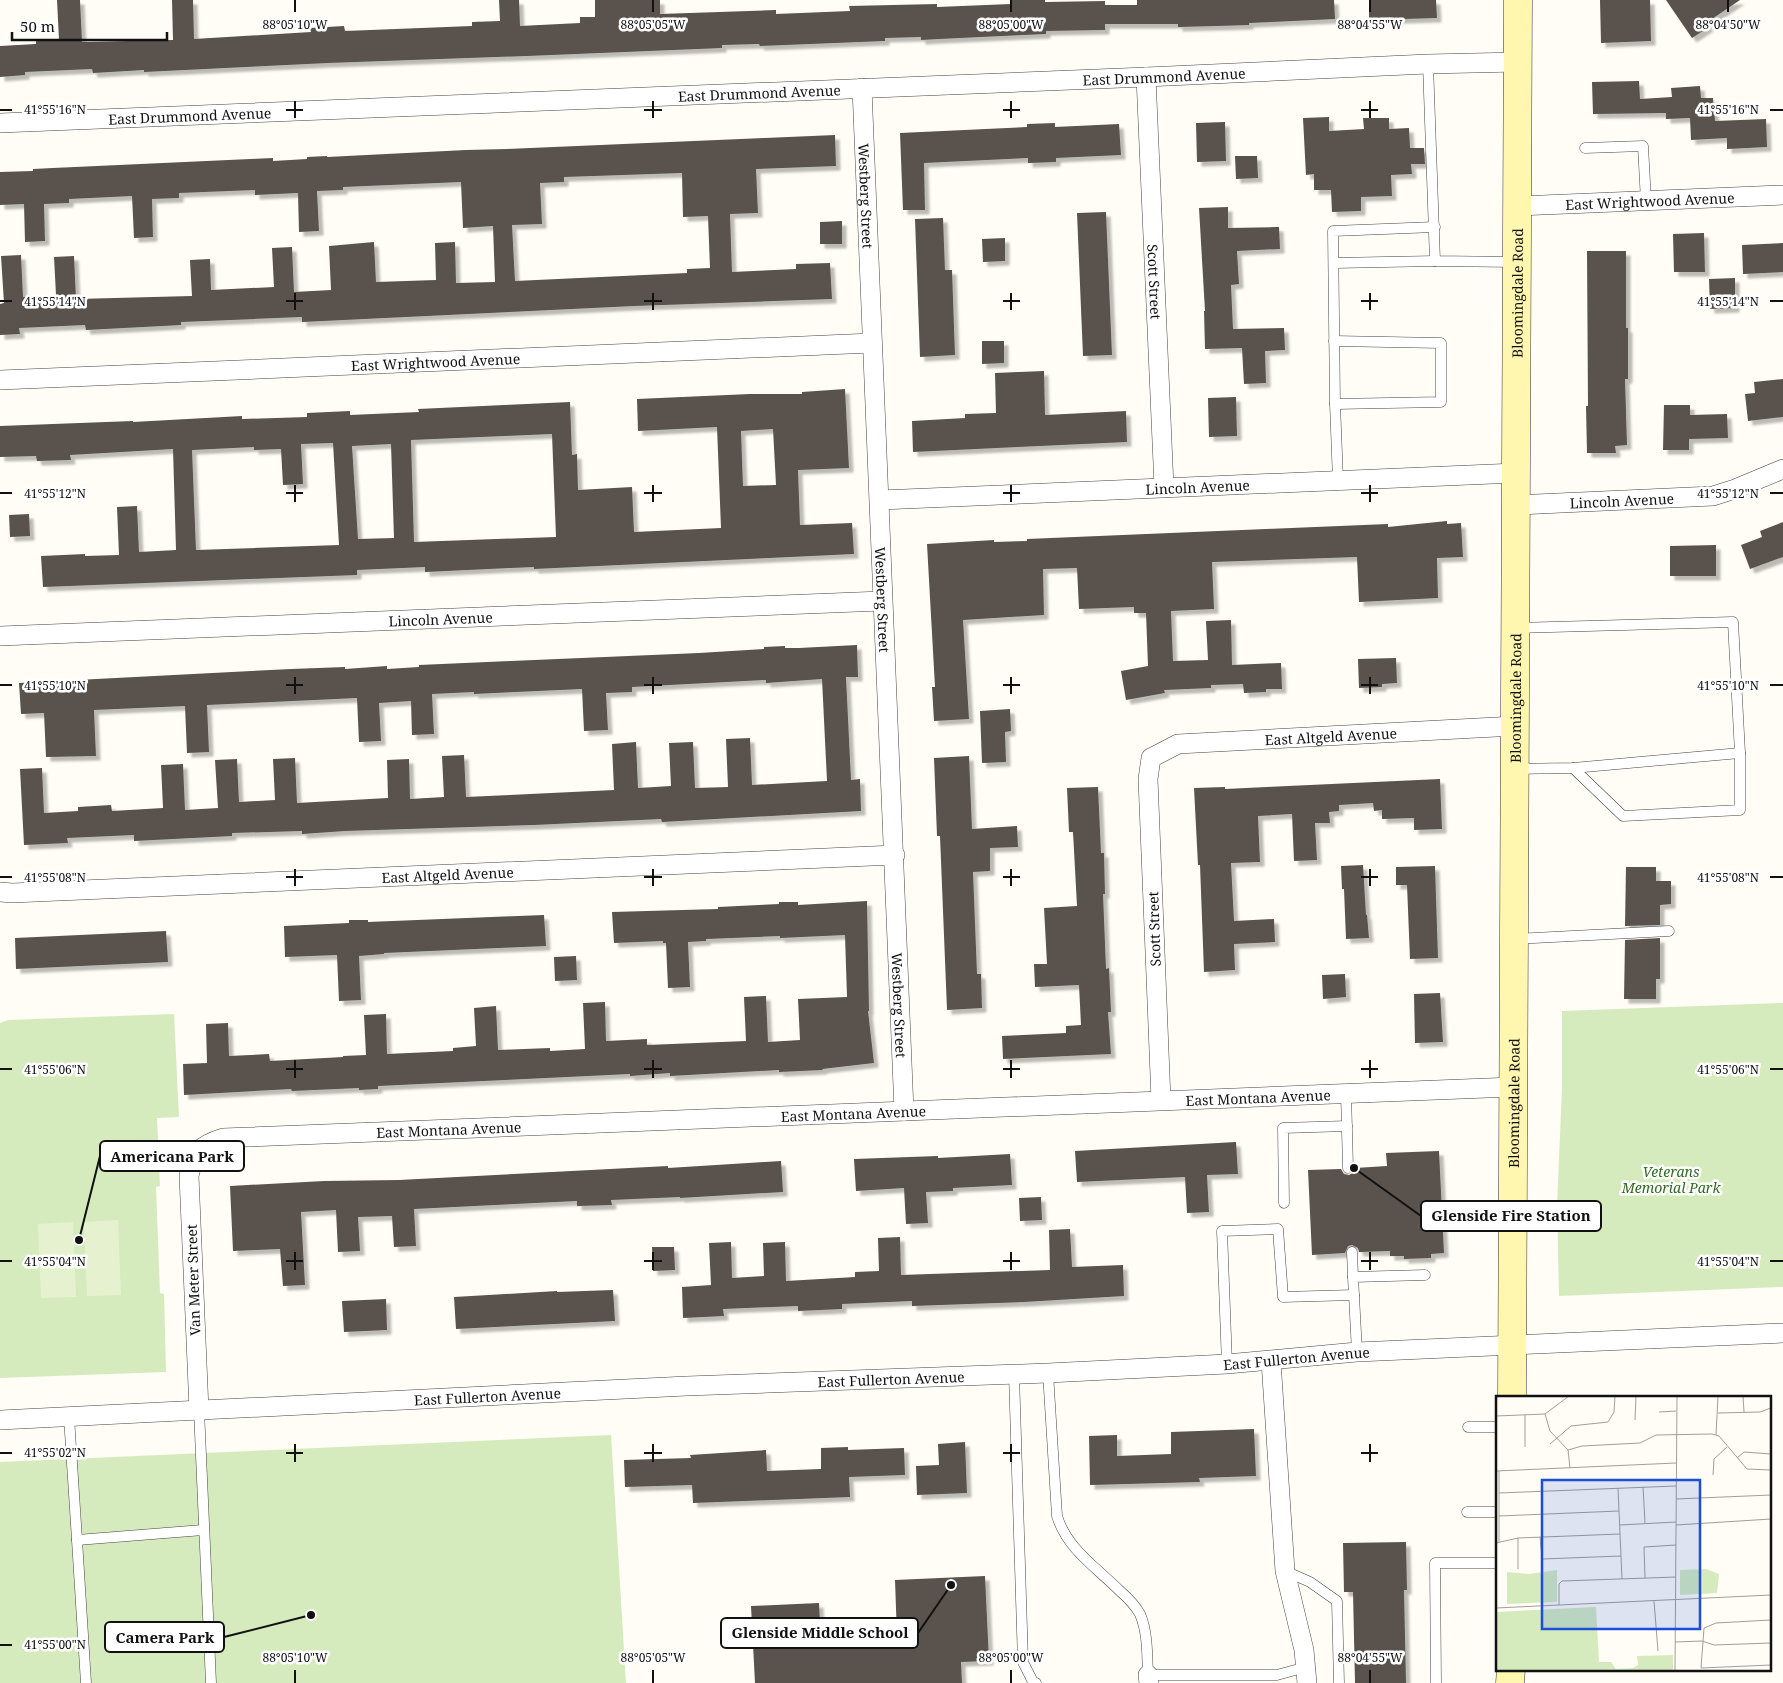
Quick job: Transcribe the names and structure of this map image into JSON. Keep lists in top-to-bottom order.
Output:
{
  "streets": {
    "main road": ["Bloomingdale Road"],
    "street": [
      "East Drummond Avenue",
      "Westberg Street",
      "East Wrightwood Avenue",
      "Scott Street",
      "Lincoln Avenue",
      "East Altgeld Avenue",
      "East Montana Avenue",
      "Van Meter Street",
      "East Fullerton Avenue"
    ]
  },
  "crossings": [
    ["East Drummond Avenue", "Westberg Street"],
    ["East Drummond Avenue", "Scott Street"],
    ["East Drummond Avenue", "Bloomingdale Road"],
    ["Westberg Street", "East Wrightwood Avenue"],
    ["Westberg Street", "Lincoln Avenue"],
    ["Westberg Street", "East Altgeld Avenue"],
    ["Westberg Street", "East Montana Avenue"],
    ["East Wrightwood Avenue", "Bloomingdale Road"],
    ["Scott Street", "Lincoln Avenue"],
    ["Scott Street", "East Altgeld Avenue"],
    ["Scott Street", "East Montana Avenue"],
    ["Bloomingdale Road", "Lincoln Avenue"],
    ["Bloomingdale Road", "East Altgeld Avenue"],
    ["Bloomingdale Road", "East Montana Avenue"],
    ["Bloomingdale Road", "East Fullerton Avenue"],
    ["East Montana Avenue", "Van Meter Street"],
    ["Van Meter Street", "East Fullerton Avenue"]
  ],
  "parks": ["Veterans Memorial Park"],
  "places": [
    "Glenside Fire Station",
    "Americana Park",
    "Glenside Middle School",
    "Camera Park"
  ],
  "scale_bar": "50 m",
  "coordinates": [
    "88°05'10\"W",
    "88°05'05\"W",
    "88°05'00\"W",
    "88°04'55\"W",
    "88°04'50\"W",
    "41°55'16\"N",
    "41°55'14\"N",
    "41°55'12\"N",
    "41°55'10\"N",
    "41°55'08\"N",
    "41°55'06\"N",
    "41°55'04\"N",
    "41°55'02\"N",
    "41°55'00\"N"
  ]
}
